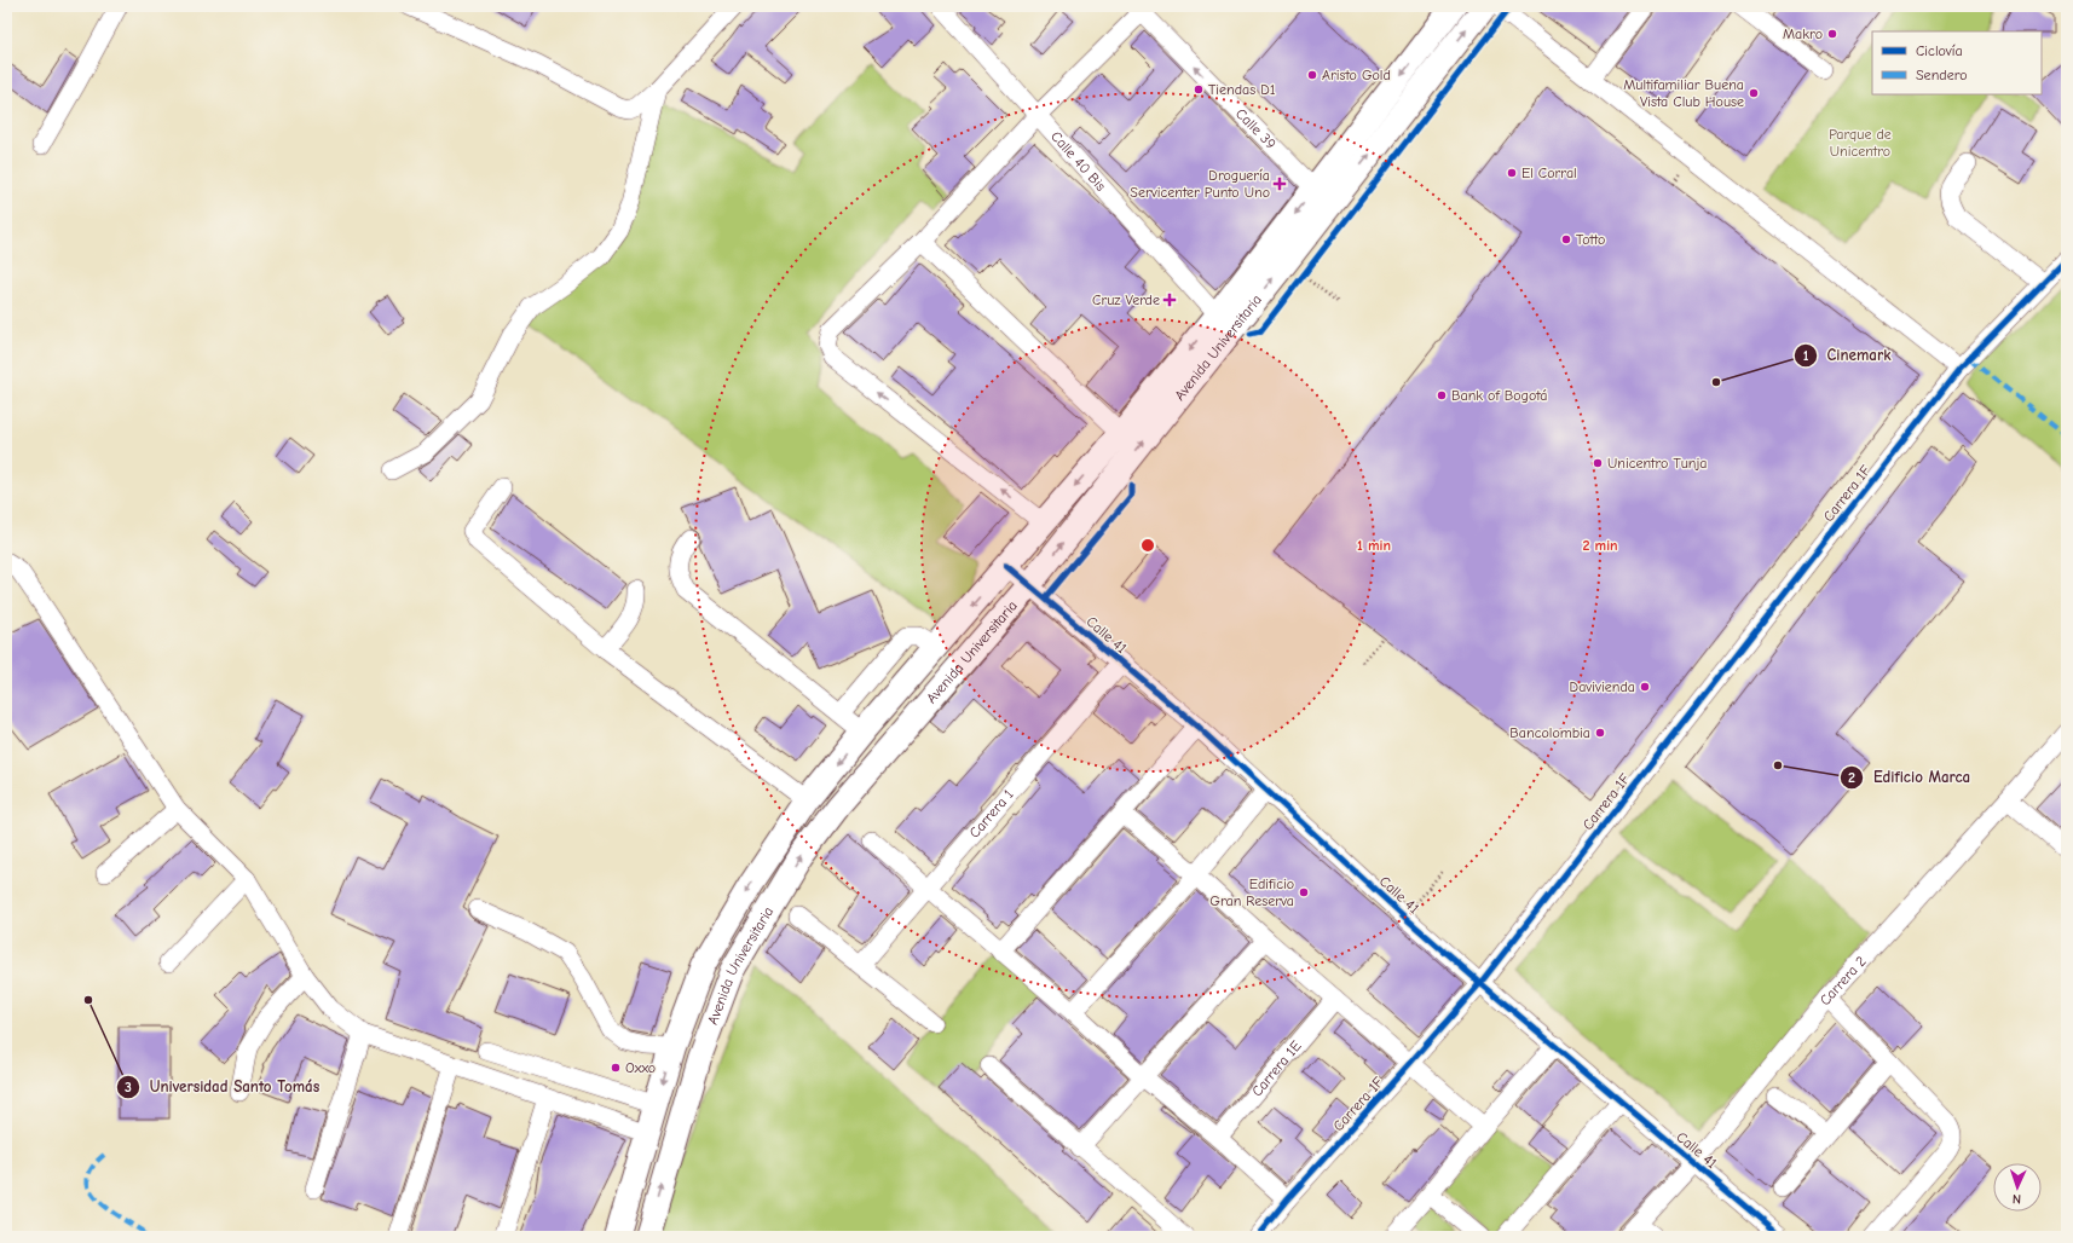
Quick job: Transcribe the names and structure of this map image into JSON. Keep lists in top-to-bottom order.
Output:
{
  "streets": {
    "main road": ["Avenida Universitaria"],
    "street": [
      "Calle 39",
      "Calle 40 Bis",
      "Carrera 1F",
      "Calle 41",
      "Carrera 1",
      "Carrera 2",
      "Carrera 1E"
    ]
  },
  "crossings": [
    ["Calle 39", "Avenida Universitaria"],
    ["Calle 40 Bis", "Avenida Universitaria"],
    ["Avenida Universitaria", "Calle 41"],
    ["Carrera 1F", "Calle 41"],
    ["Calle 41", "Carrera 1"],
    ["Calle 41", "Carrera 2"]
  ],
  "one_way": ["Calle 39"],
  "parks": ["Parque de Unicentro"],
  "places": {
    "other": [
      "Makro",
      "Aristo Gold",
      "Tiendas D1",
      "Multifamiliar Buena Vista Club House",
      "El Corral",
      "Totto",
      "Cinemark",
      "Bank of Bogotá",
      "Unicentro Tunja",
      "Davivienda",
      "Bancolombia",
      "Edificio Marca",
      "Edificio Gran Reserva",
      "Universidad Santo Tomás",
      "Oxxo"
    ],
    "health": ["Droguería Servicenter Punto Uno", "Cruz Verde"]
  },
  "legend": ["Ciclovía", "Sendero"],
  "north": "bottom",
  "rings": ["1 min", "2 min"]
}
